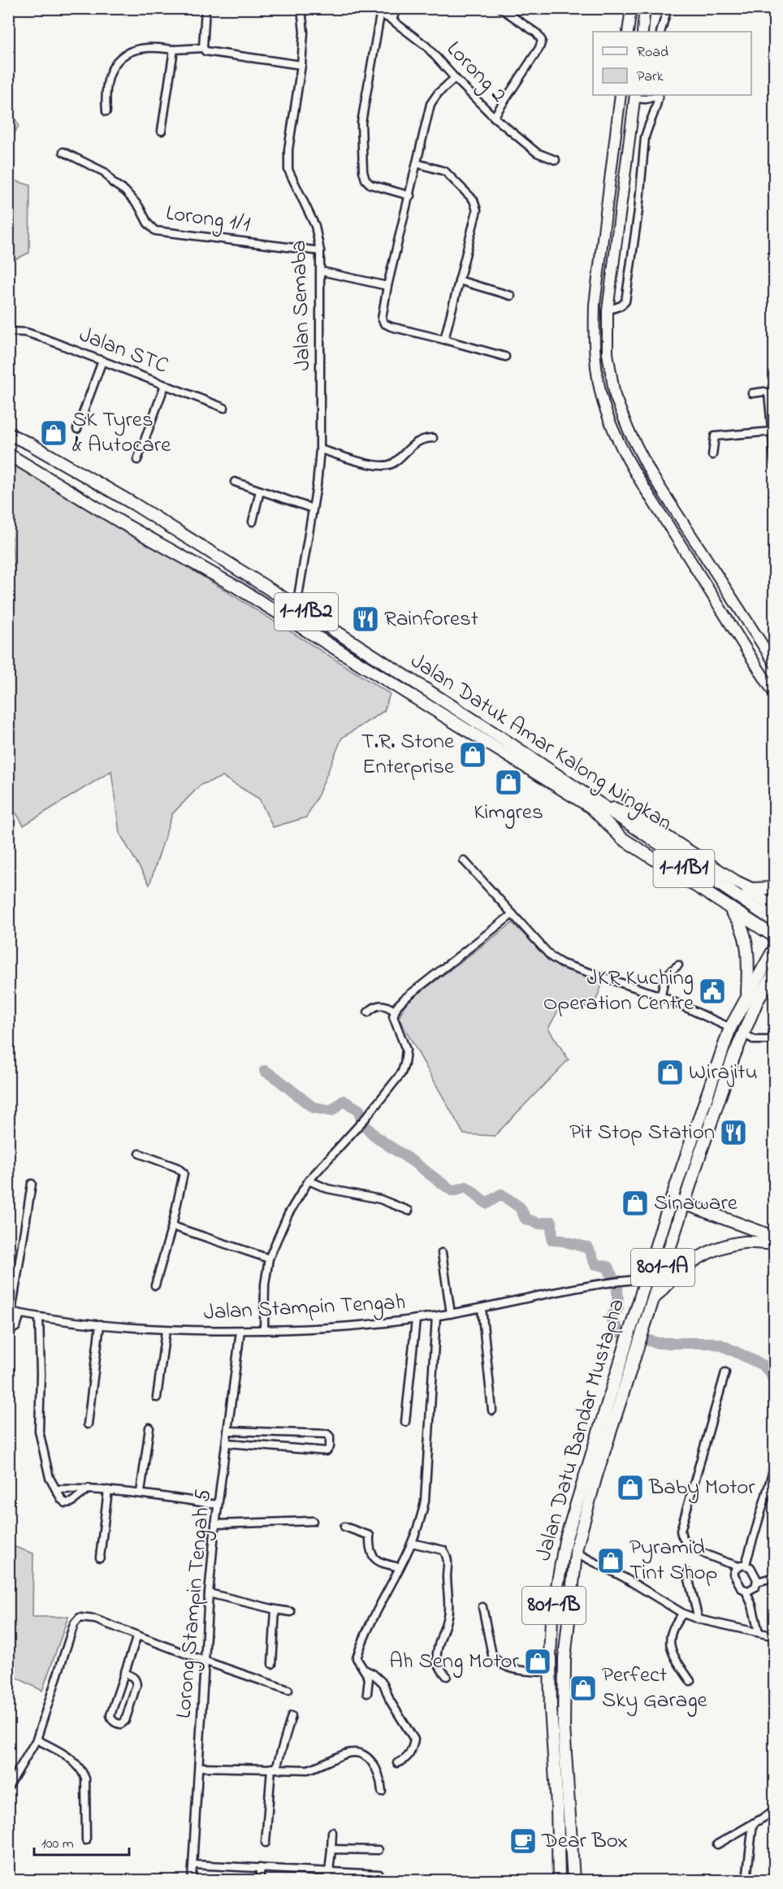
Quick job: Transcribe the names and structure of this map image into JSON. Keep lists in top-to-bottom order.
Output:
{
  "streets": {
    "highway": [
      "1-11B2",
      "Jalan Datuk Amar Kalong Ningkan",
      "1-11B1",
      "801-1A",
      "Jalan Datu Bandar Mustapha",
      "801-1B"
    ],
    "street": [
      "Lorong 2",
      "Lorong 1/1",
      "Jalan Semaba",
      "Jalan STC",
      "Jalan Stampin Tengah",
      "Lorong Stampin Tengah 5"
    ]
  },
  "crossings": [
    ["Lorong 1/1", "Jalan Semaba"],
    ["Jalan Semaba", "Jalan Datuk Amar Kalong Ningkan"],
    ["Jalan Stampin Tengah", "Jalan Datu Bandar Mustapha"],
    ["Jalan Stampin Tengah", "Lorong Stampin Tengah 5"]
  ],
  "places": {
    "shop": [
      "SK Tyres & Autocare",
      "T.R. Stone Enterprise",
      "Kimgres",
      "Wirajitu",
      "Sinaware",
      "Baby Motor",
      "Pyramid Tint Shop",
      "Ah Seng Motor",
      "Perfect Sky Garage"
    ],
    "restaurant": ["Rainforest", "Pit Stop Station"],
    "public building": ["JKR Kuching Operation Centre"],
    "cafe": ["Dear Box"]
  },
  "legend": ["Road", "Park"],
  "scale_bar": "100 m"
}
